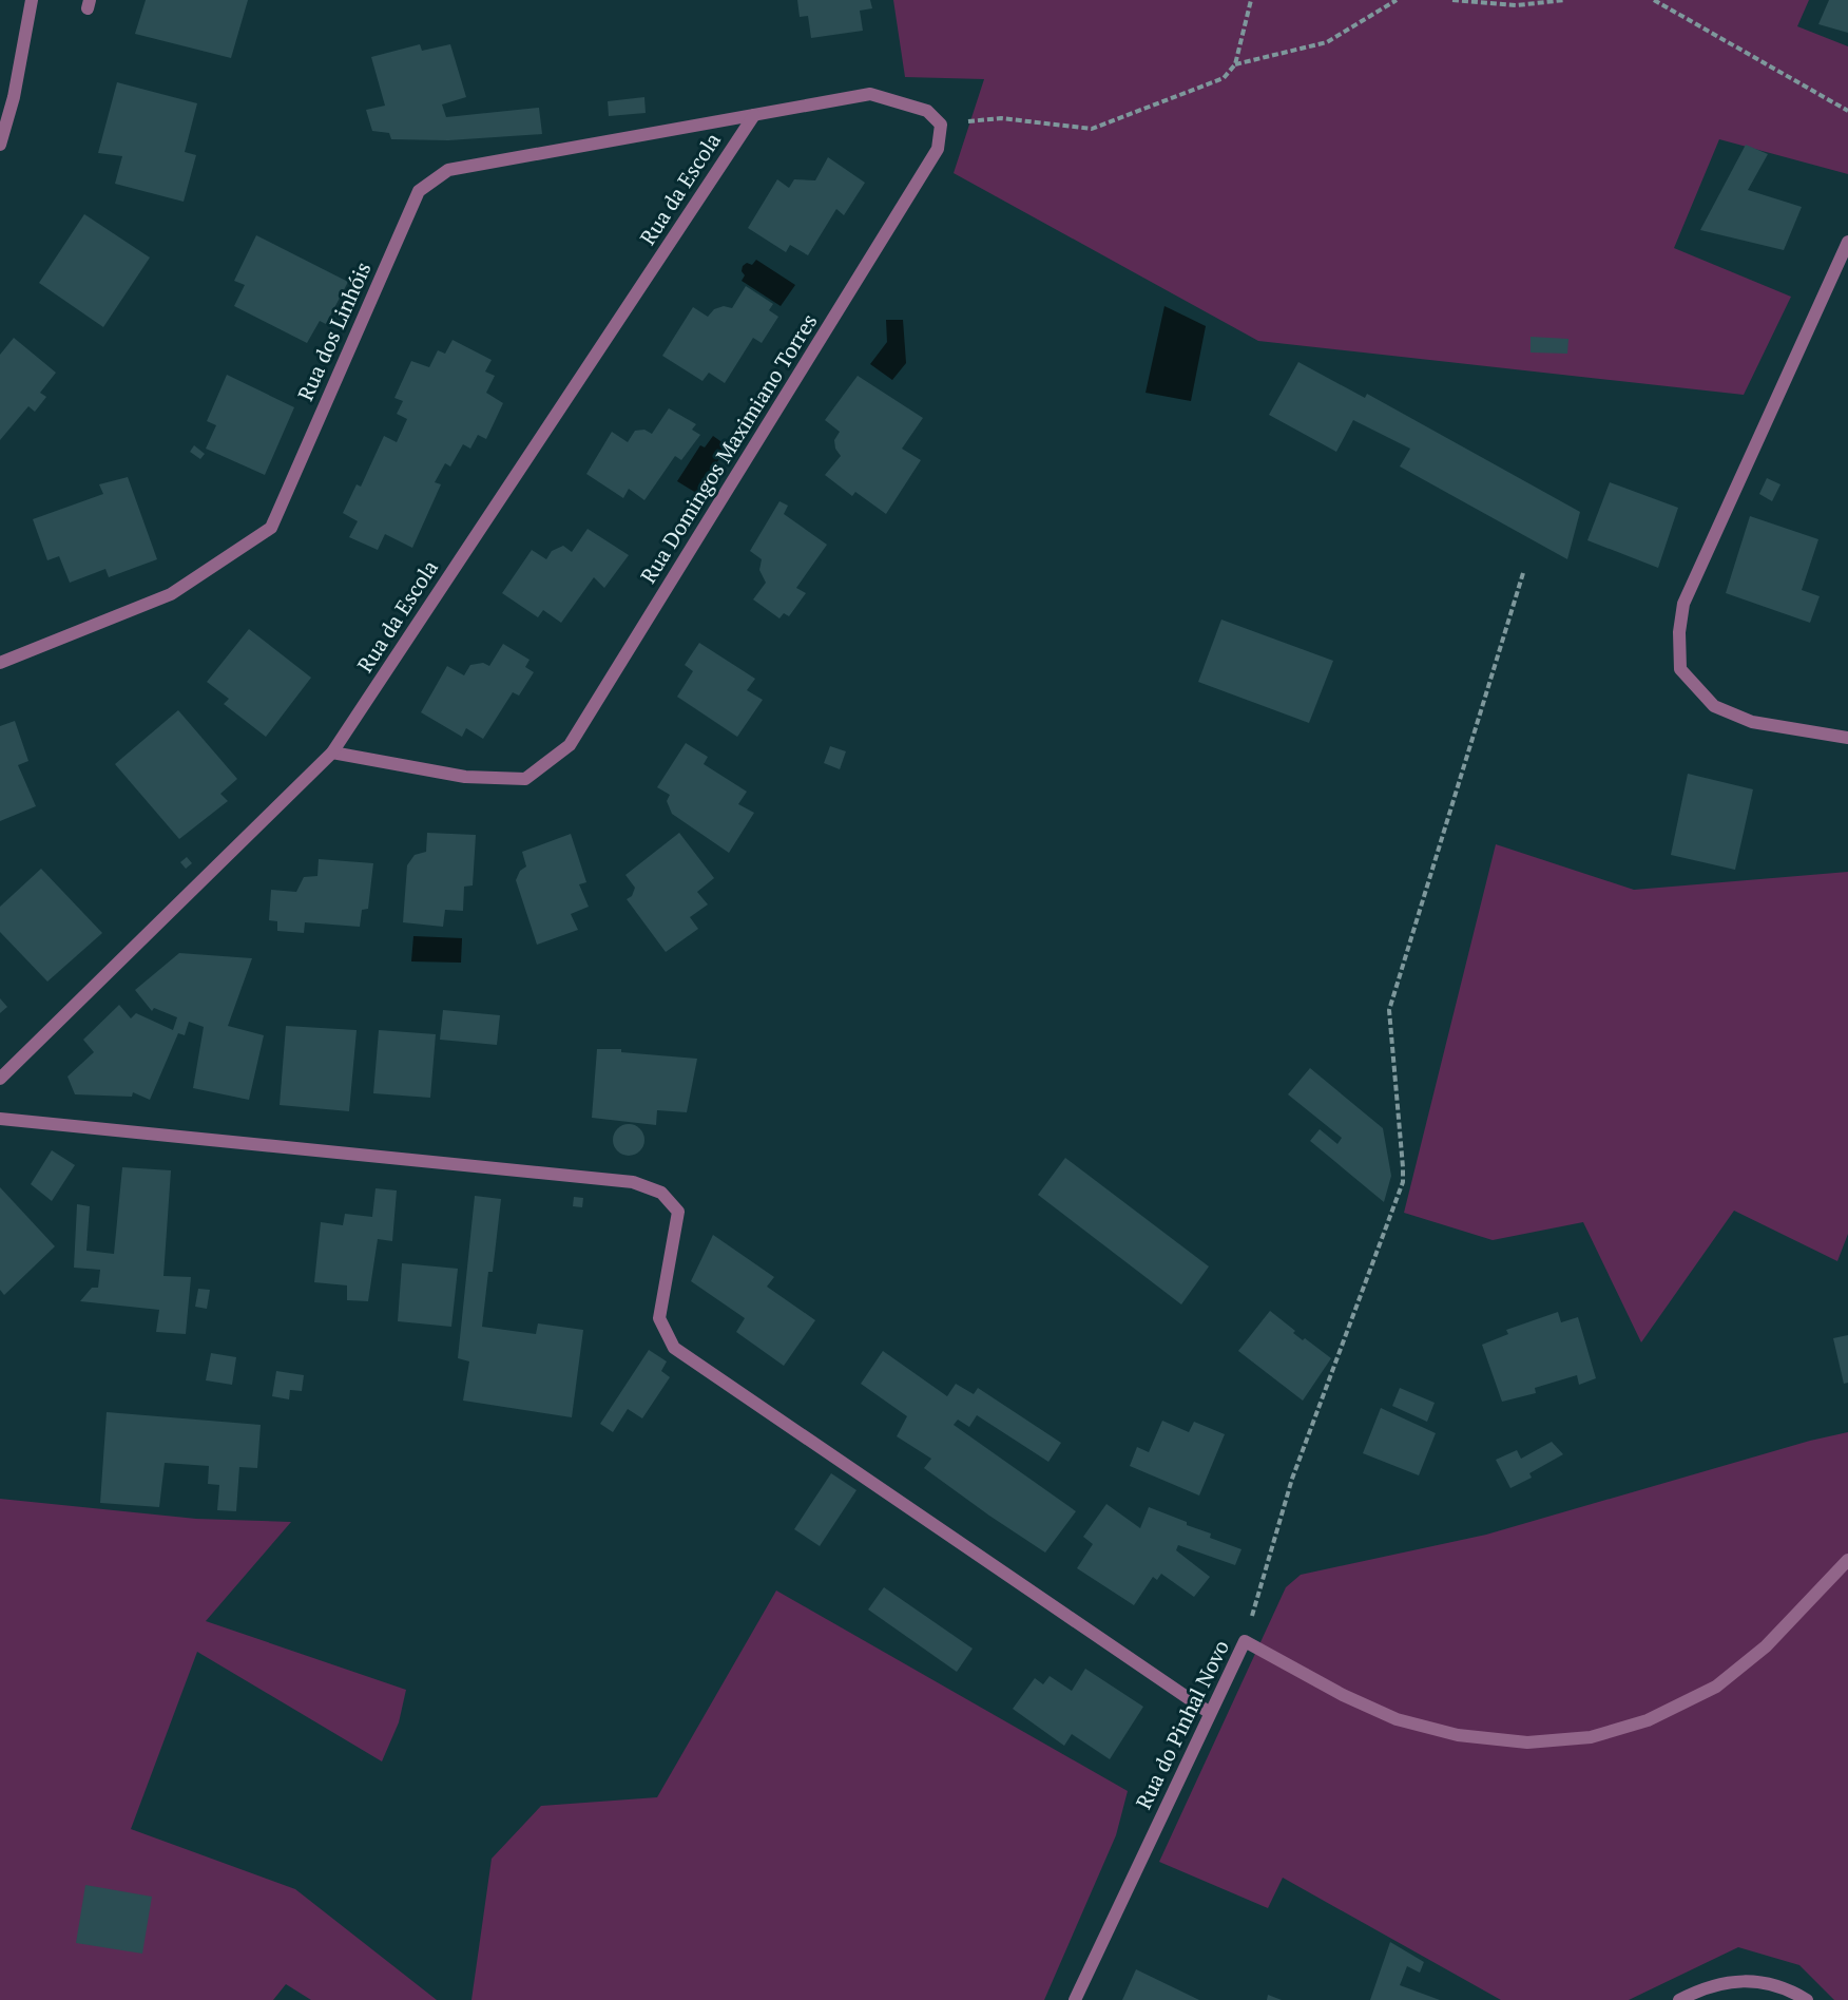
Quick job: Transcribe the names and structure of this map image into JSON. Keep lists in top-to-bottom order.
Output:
{
  "streets": {
    "street": [
      "Rua da Escola",
      "Rua dos Linhóis",
      "Rua Domingos Maximiano Torres",
      "Rua do Pinhal Novo"
    ]
  },
  "crossings": [
    ["Rua da Escola", "Rua dos Linhóis"],
    ["Rua da Escola", "Rua Domingos Maximiano Torres"]
  ]
}
